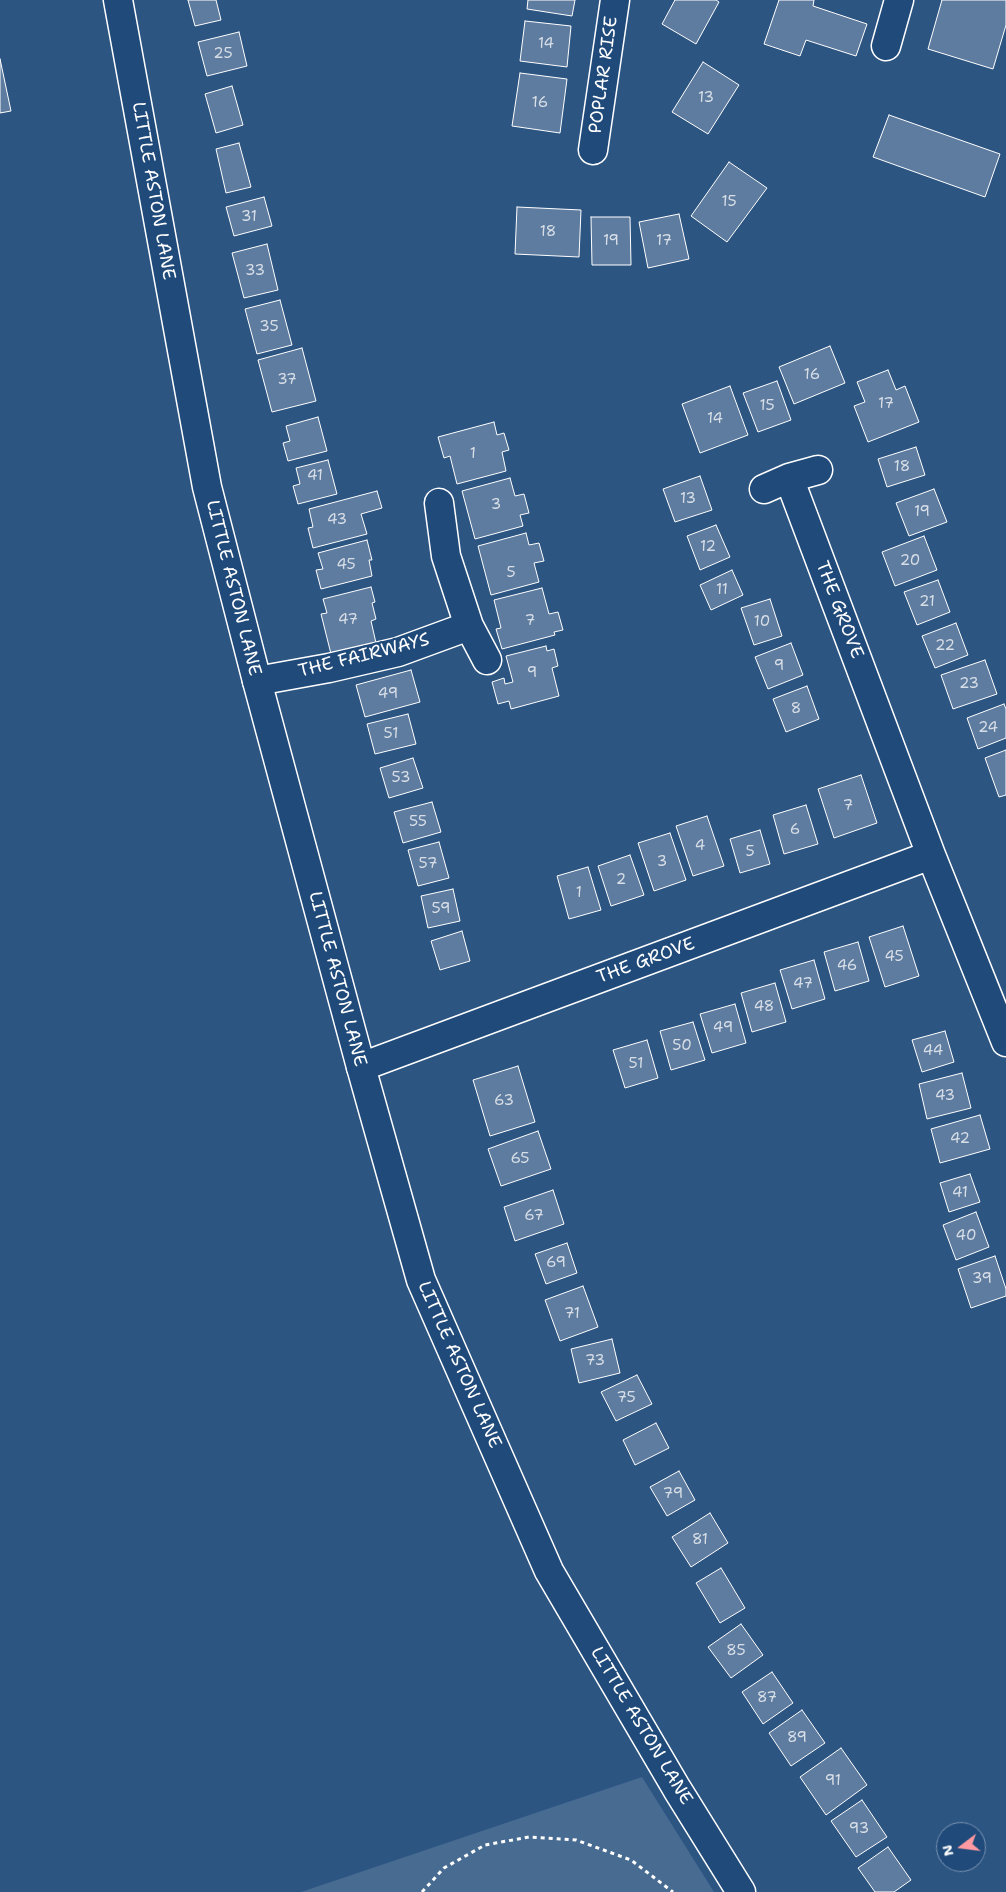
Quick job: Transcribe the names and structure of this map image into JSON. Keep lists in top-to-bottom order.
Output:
{
  "streets": {
    "main road": [
      "POPLAR RISE",
      "LITTLE ASTON LANE",
      "THE GROVE",
      "THE FAIRWAYS"
    ]
  },
  "crossings": [
    ["LITTLE ASTON LANE", "THE GROVE"],
    ["LITTLE ASTON LANE", "THE FAIRWAYS"]
  ],
  "house_numbers": [
    "14",
    "25",
    "13",
    "16",
    "15",
    "31",
    "18",
    "19",
    "17",
    "33",
    "35",
    "16",
    "37",
    "17",
    "15",
    "14",
    "1",
    "18",
    "41",
    "13",
    "3",
    "19",
    "43",
    "12",
    "20",
    "45",
    "5",
    "11",
    "21",
    "47",
    "7",
    "10",
    "22",
    "9",
    "9",
    "23",
    "49",
    "8",
    "24",
    "51",
    "53",
    "7",
    "55",
    "6",
    "4",
    "5",
    "3",
    "57",
    "2",
    "1",
    "59",
    "45",
    "46",
    "47",
    "48",
    "49",
    "50",
    "44",
    "51",
    "43",
    "63",
    "42",
    "65",
    "41",
    "67",
    "40",
    "69",
    "39",
    "71",
    "73",
    "75",
    "79",
    "81",
    "85",
    "87",
    "89",
    "91",
    "93"
  ],
  "north": "left"
}
